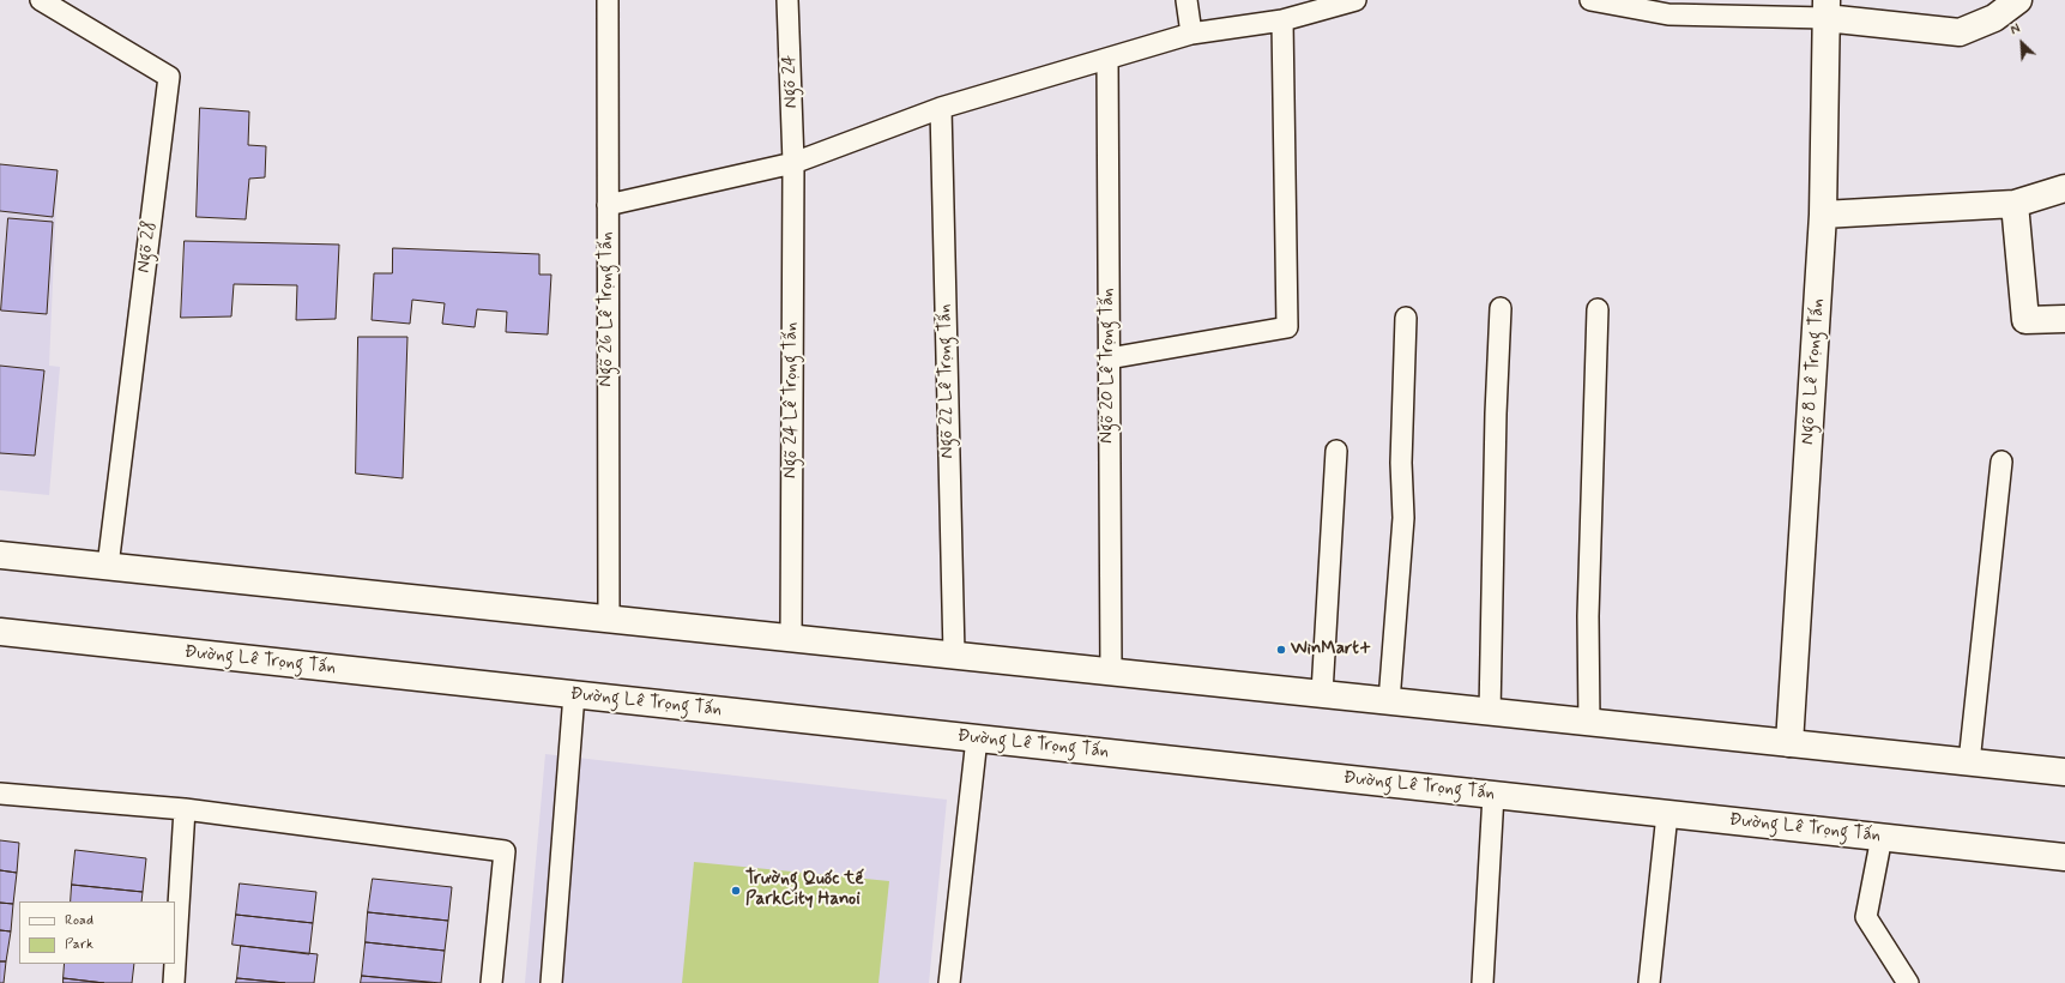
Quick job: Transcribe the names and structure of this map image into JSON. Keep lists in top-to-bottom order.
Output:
{
  "streets": {
    "main road": ["Ngõ 8 Lê Trọng Tấn", "Đường Lê Trọng Tấn"],
    "lane": [
      "Ngõ 24",
      "Ngõ 28",
      "Ngõ 26 Lê Trọng Tấn",
      "Ngõ 20 Lê Trọng Tấn",
      "Ngõ 22 Lê Trọng Tấn",
      "Ngõ 24 Lê Trọng Tấn"
    ]
  },
  "crossings": [
    ["Ngõ 24", "Ngõ 24 Lê Trọng Tấn"]
  ],
  "places": ["WinMart+", "Trường Quốc tế ParkCity Hanoi"],
  "legend": ["Road", "Park"],
  "north": "top left"
}
